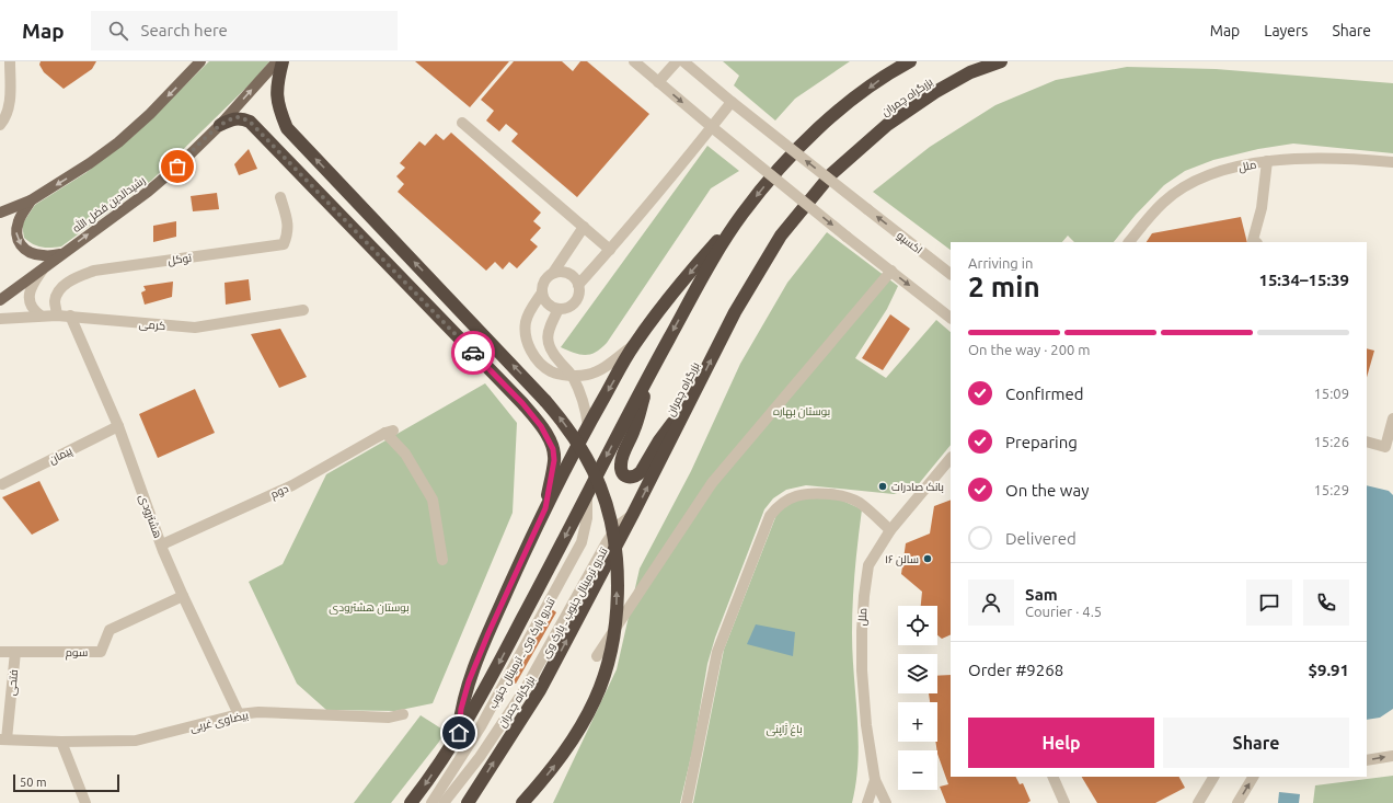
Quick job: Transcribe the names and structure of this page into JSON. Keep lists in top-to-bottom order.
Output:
{
  "streets": {
    "highway": ["بزرگراه چمران"],
    "main road": ["رشیدالدین فضل الله"],
    "street": [
      "ملل",
      "اکسپو",
      "توکل",
      "کرمی",
      "پیمان",
      "دوم",
      "هشترودی",
      "تندرو ترمینال جنوب ـ پارک وی",
      "سوم",
      "تندرو پارک وی ـ ترمینال جنوب",
      "فتحی",
      "بیضاوی غربی"
    ]
  },
  "crossings": [
    ["بزرگراه چمران", "تندرو ترمینال جنوب ـ پارک وی"],
    ["توکل", "کرمی"],
    ["کرمی", "هشترودی"],
    ["پیمان", "هشترودی"],
    ["دوم", "هشترودی"],
    ["هشترودی", "سوم"],
    ["هشترودی", "بیضاوی غربی"],
    ["سوم", "فتحی"],
    ["فتحی", "بیضاوی غربی"]
  ],
  "parks": ["بوستان بهاره", "بوستان هشترودی", "باغ ژاپنی"],
  "places": ["بانک صادرات", "سالن ۱۶"],
  "scale_bar": "50 m",
  "page": {
    "header": "Map",
    "search": "Search here",
    "nav": ["Map", "Layers", "Share"],
    "heading": ["2 min", "Arriving in", "15:34–15:39"],
    "panel": [
      "Sam",
      "Courier · 4.5",
      "Order #9268",
      "$9.91"
    ],
    "bar": "On the way · 200 m",
    "list": [
      ["Confirmed", "15:09"],
      ["Preparing", "15:26"],
      ["On the way", "15:29"],
      "Delivered"
    ],
    "map_buttons": ["+", "−"],
    "buttons": ["Help", "Share"],
    "scale": "50 m"
  }
}
